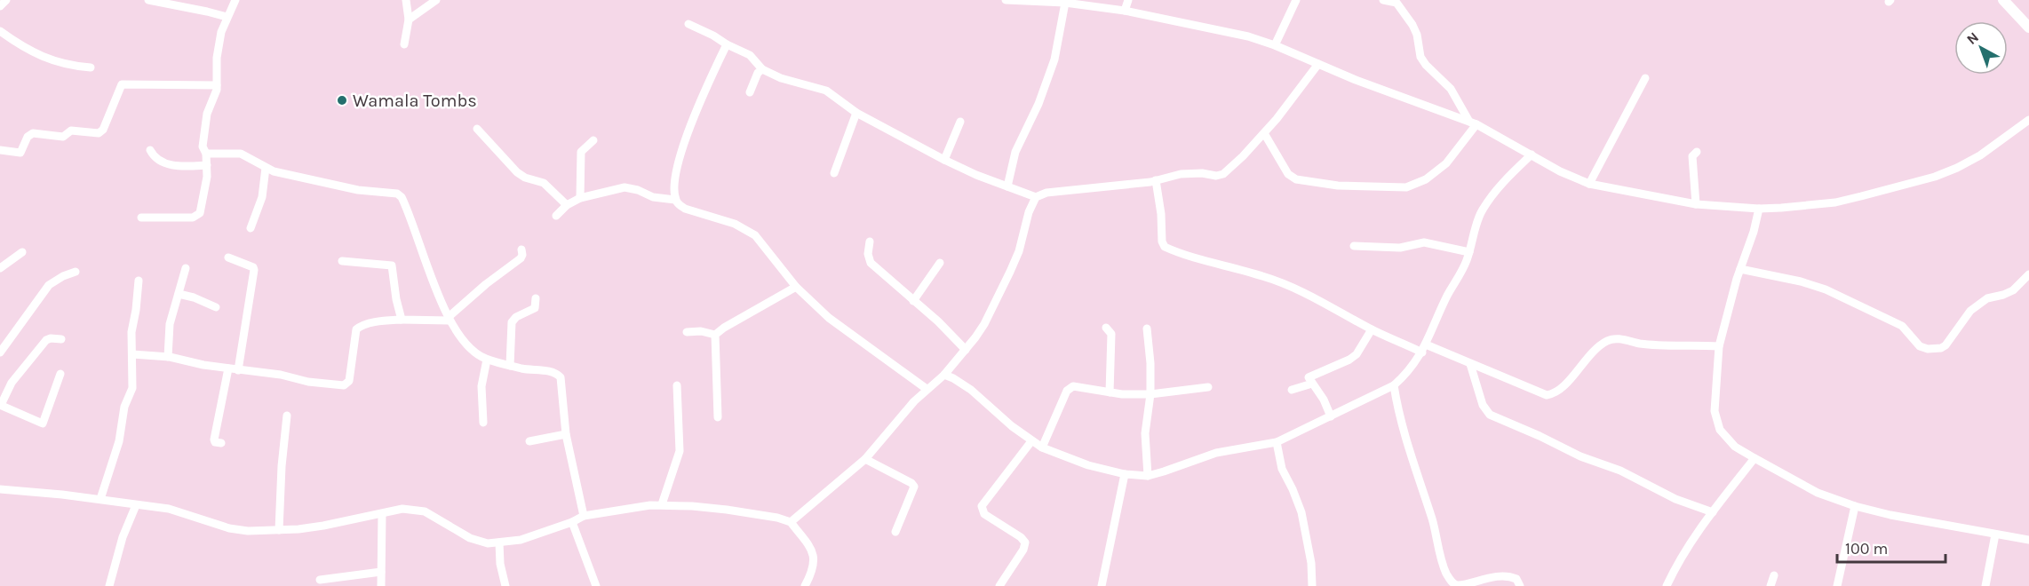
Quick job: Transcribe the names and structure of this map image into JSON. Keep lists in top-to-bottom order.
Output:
{
  "places": ["Wamala Tombs"],
  "scale_bar": "100 m",
  "north": "top left"
}
